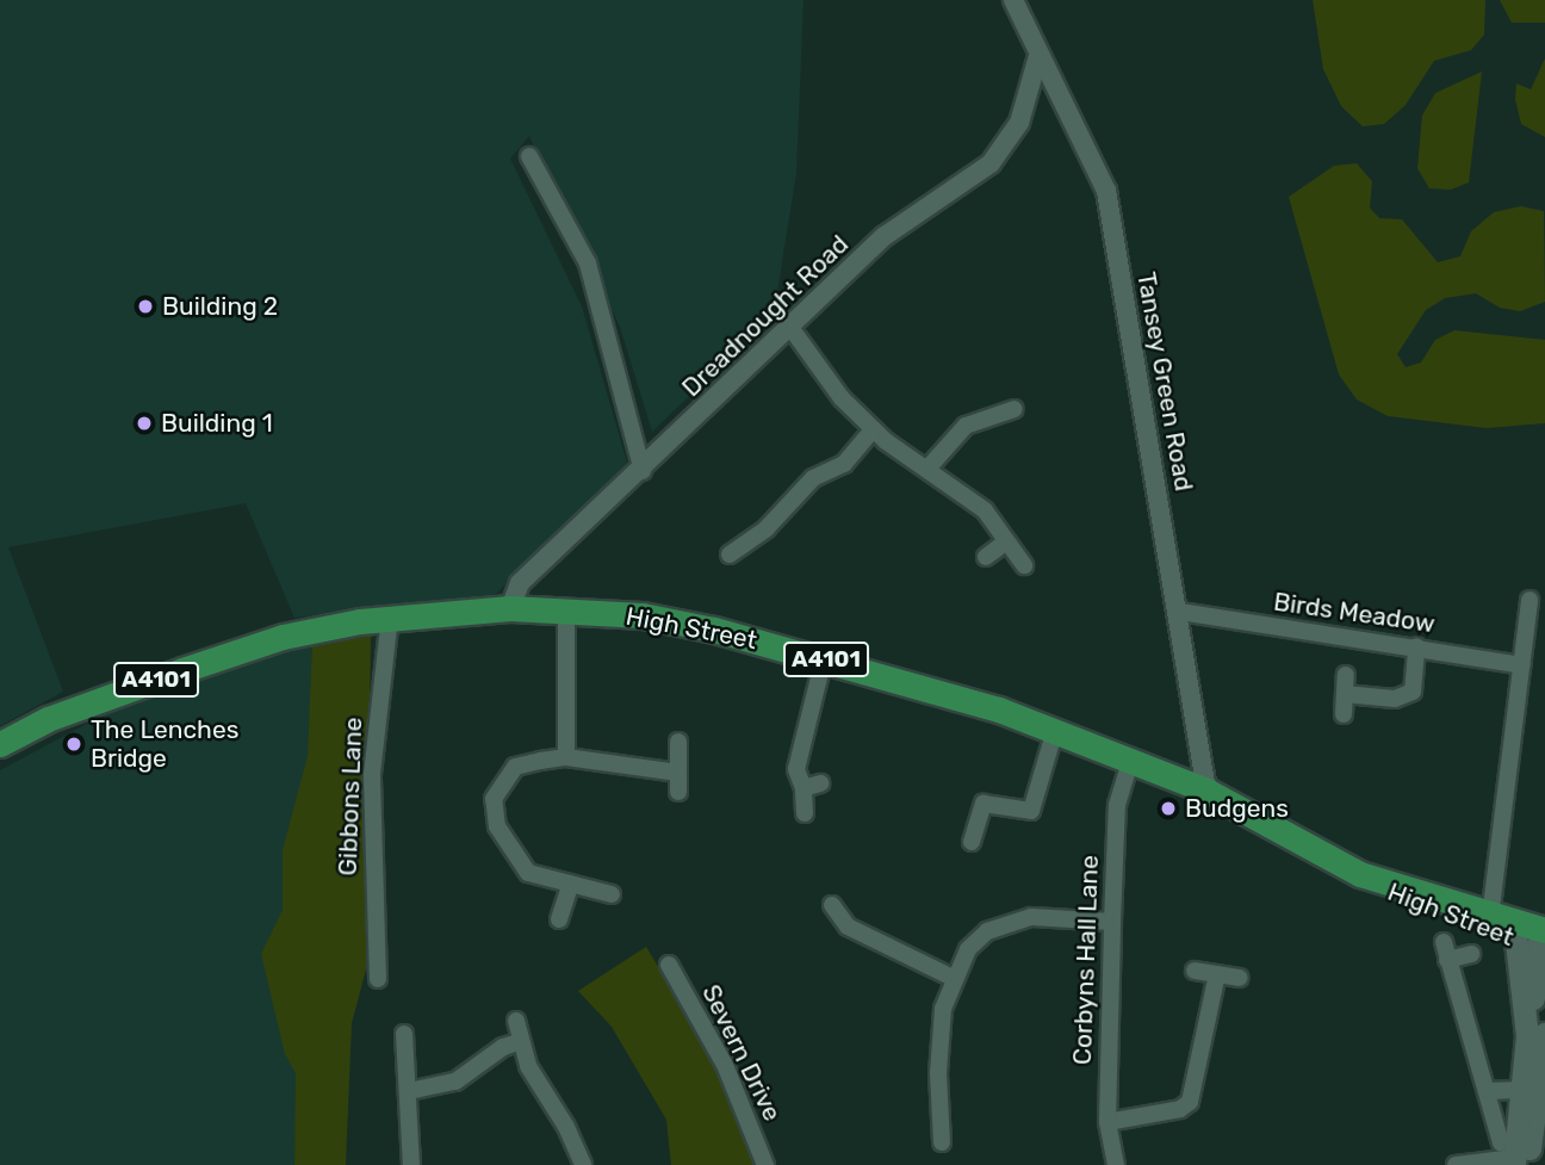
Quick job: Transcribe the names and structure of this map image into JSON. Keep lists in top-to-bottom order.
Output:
{
  "streets": {
    "main road": ["High Street", "A4101"],
    "street": [
      "Dreadnought Road",
      "Tansey Green Road",
      "Birds Meadow",
      "Gibbons Lane",
      "Corbyns Hall Lane",
      "Severn Drive"
    ]
  },
  "crossings": [
    ["Dreadnought Road", "Tansey Green Road"],
    ["Dreadnought Road", "High Street"],
    ["Tansey Green Road", "Birds Meadow"],
    ["Tansey Green Road", "High Street"],
    ["High Street", "Gibbons Lane"],
    ["High Street", "Corbyns Hall Lane"]
  ],
  "places": [
    "Building 2",
    "Building 1",
    "The Lenches Bridge",
    "Budgens"
  ]
}
